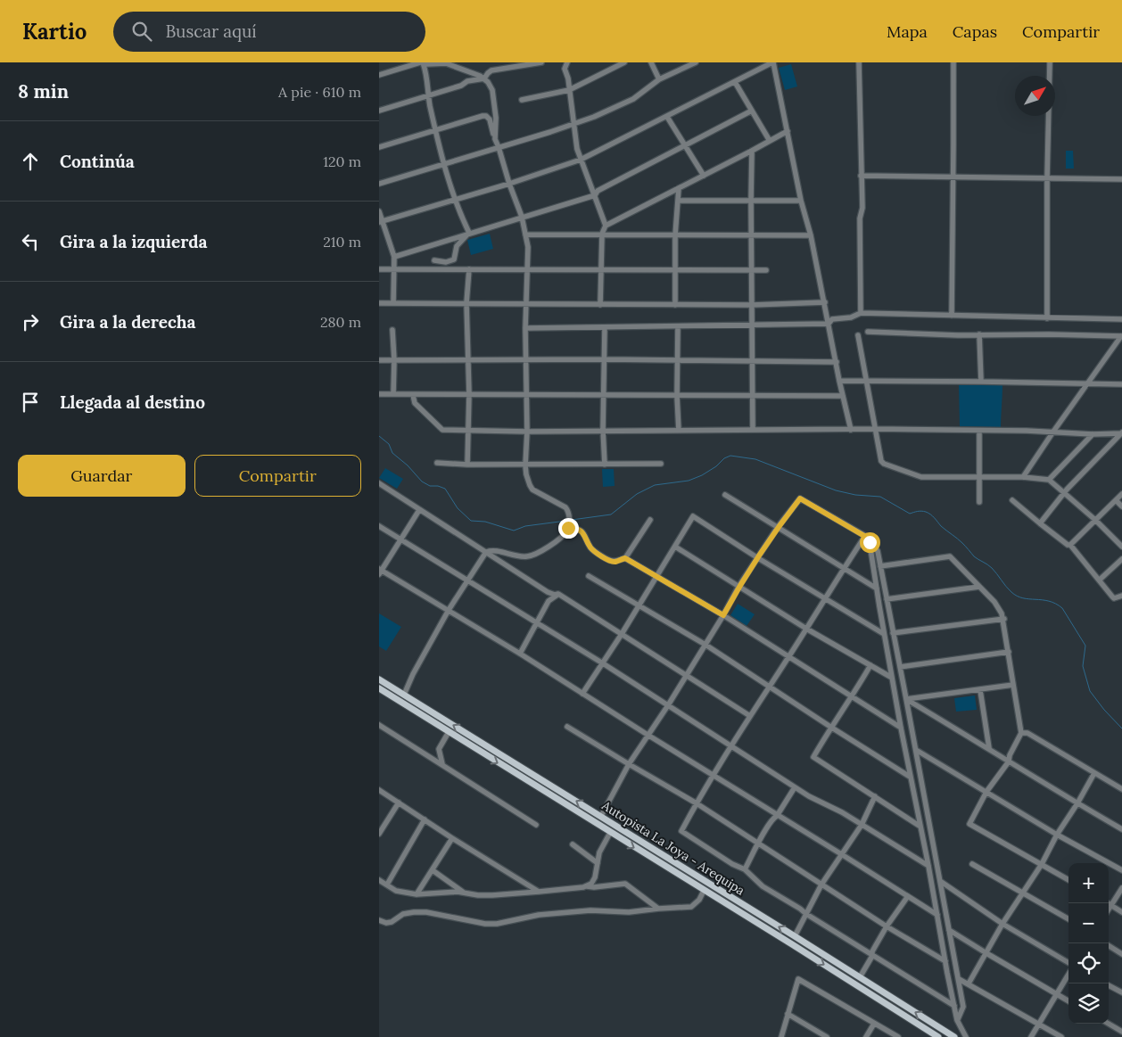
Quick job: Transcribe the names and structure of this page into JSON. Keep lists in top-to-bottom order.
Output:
{
  "streets": {
    "main road": ["Autopista La Joya - Arequipa"]
  },
  "north": "top right",
  "page": {
    "header": "Kartio",
    "search": "Buscar aquí",
    "nav": ["Mapa", "Capas", "Compartir"],
    "heading": ["8 min", "A pie · 610 m"],
    "list": [
      ["Continúa", "120 m"],
      ["Gira a la izquierda", "210 m"],
      ["Gira a la derecha", "280 m"],
      "Llegada al destino"
    ],
    "buttons": ["Guardar", "Compartir"],
    "map_buttons": ["+", "−"]
  }
}
